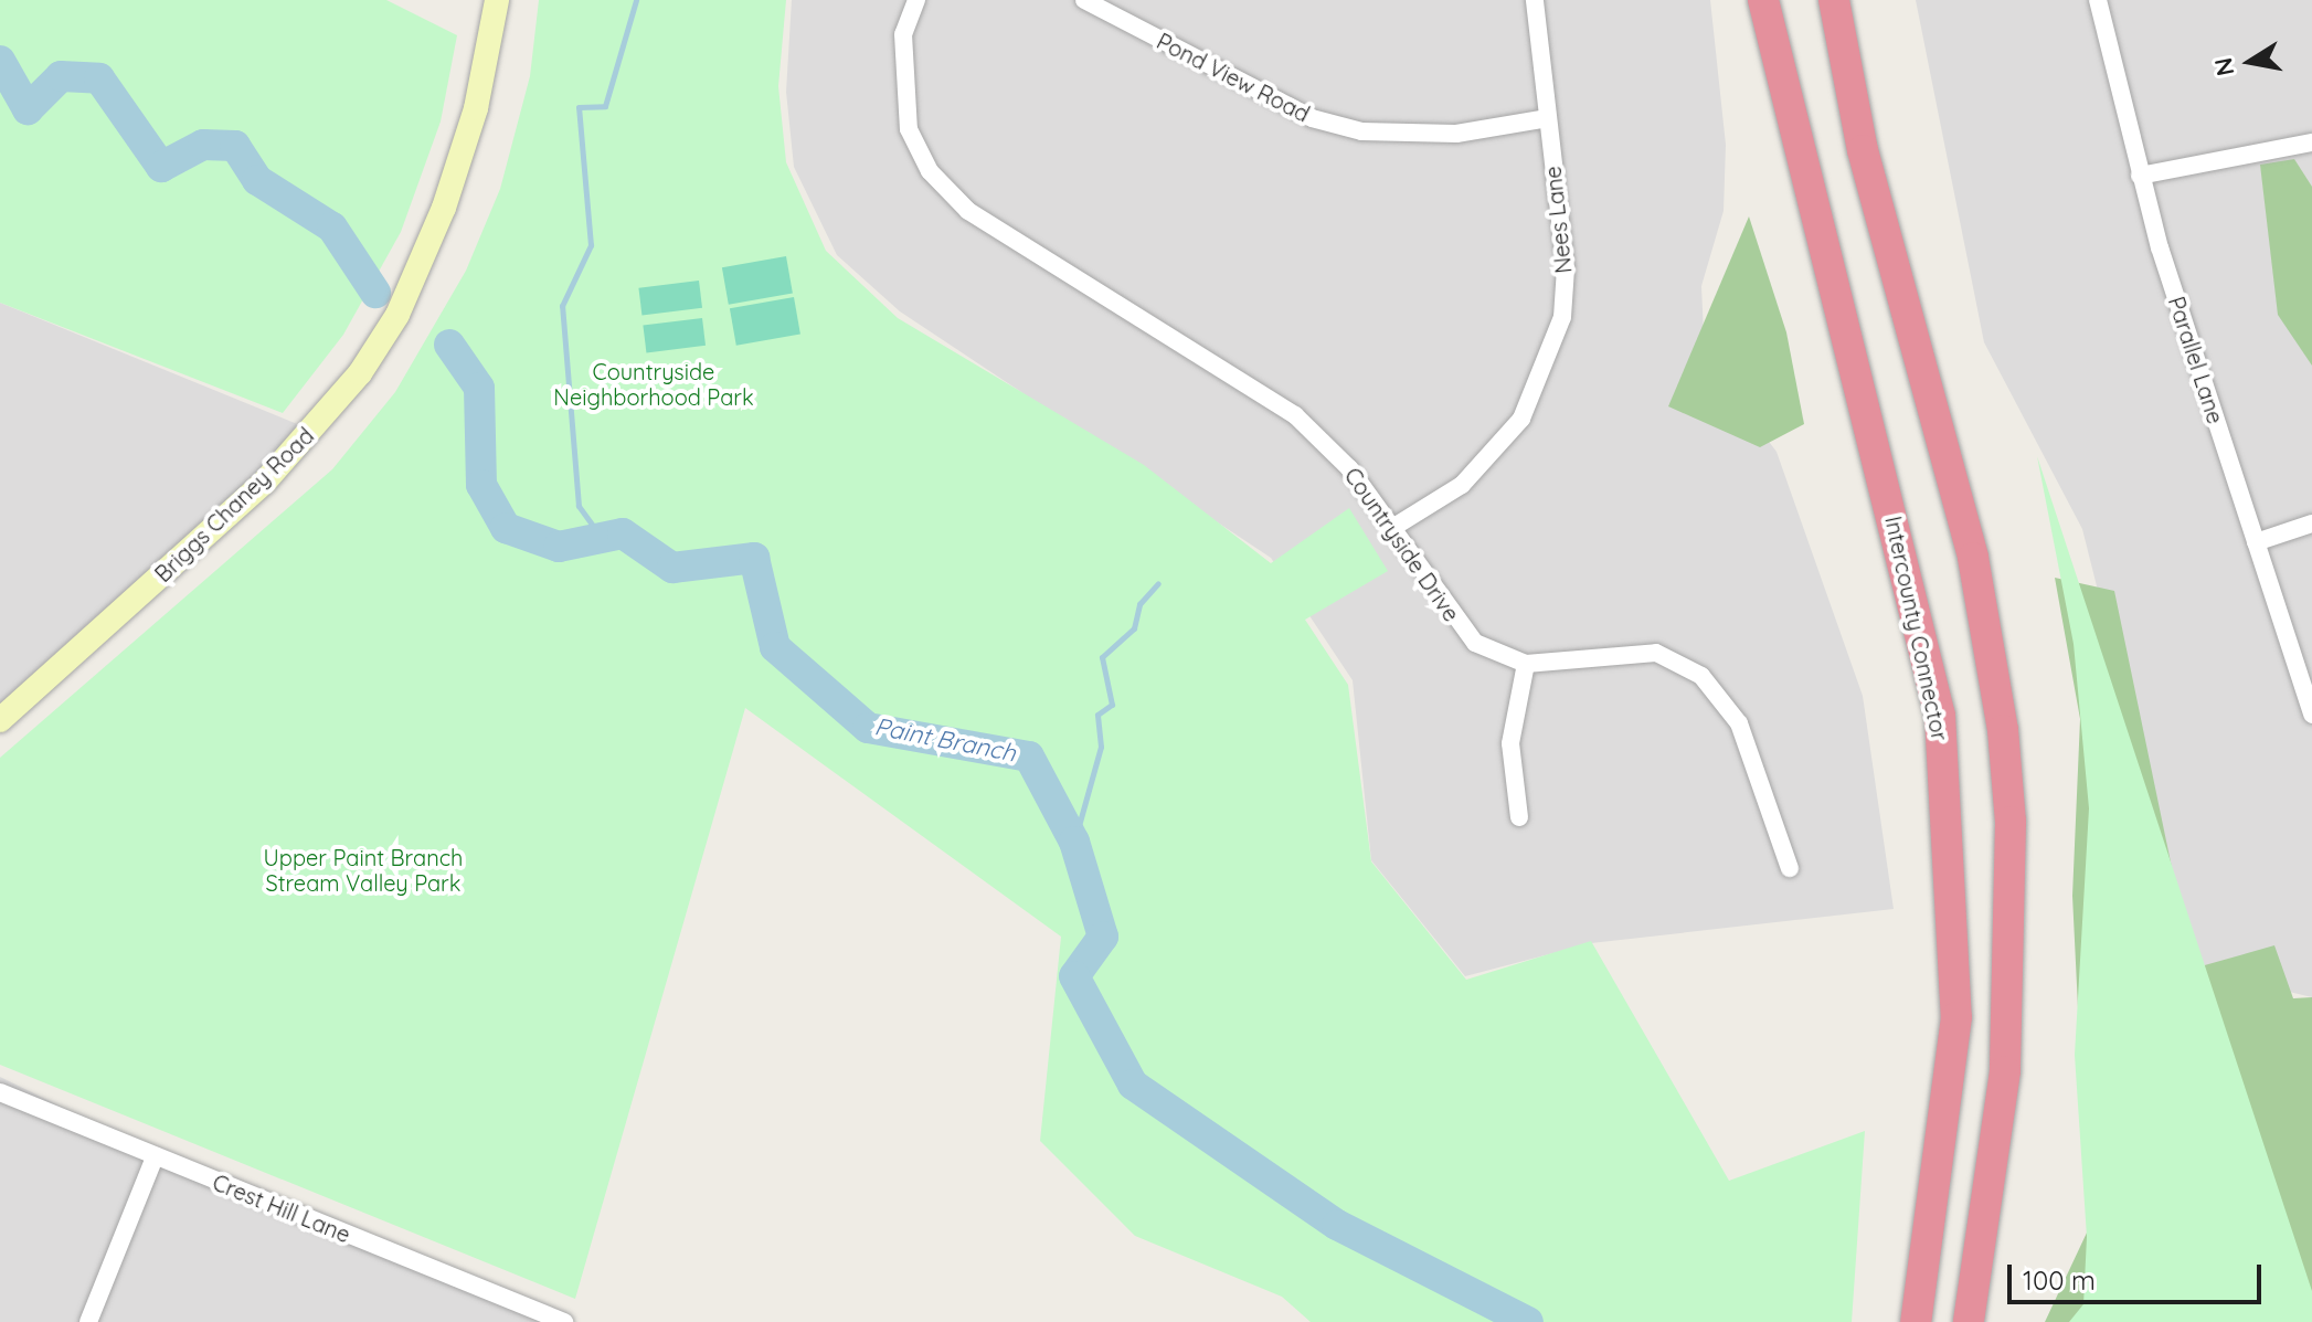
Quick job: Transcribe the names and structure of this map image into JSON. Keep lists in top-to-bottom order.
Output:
{
  "streets": {
    "highway": ["Intercounty Connector"],
    "main road": ["Briggs Chaney Road"],
    "street": [
      "Pond View Road",
      "Nees Lane",
      "Parallel Lane",
      "Countryside Drive",
      "Crest Hill Lane"
    ]
  },
  "crossings": [
    ["Pond View Road", "Nees Lane"],
    ["Nees Lane", "Countryside Drive"]
  ],
  "water": ["Paint Branch"],
  "parks": ["Countryside Neighborhood Park", "Upper Paint Branch Stream Valley Park"],
  "scale_bar": "100 m",
  "north": "left"
}
